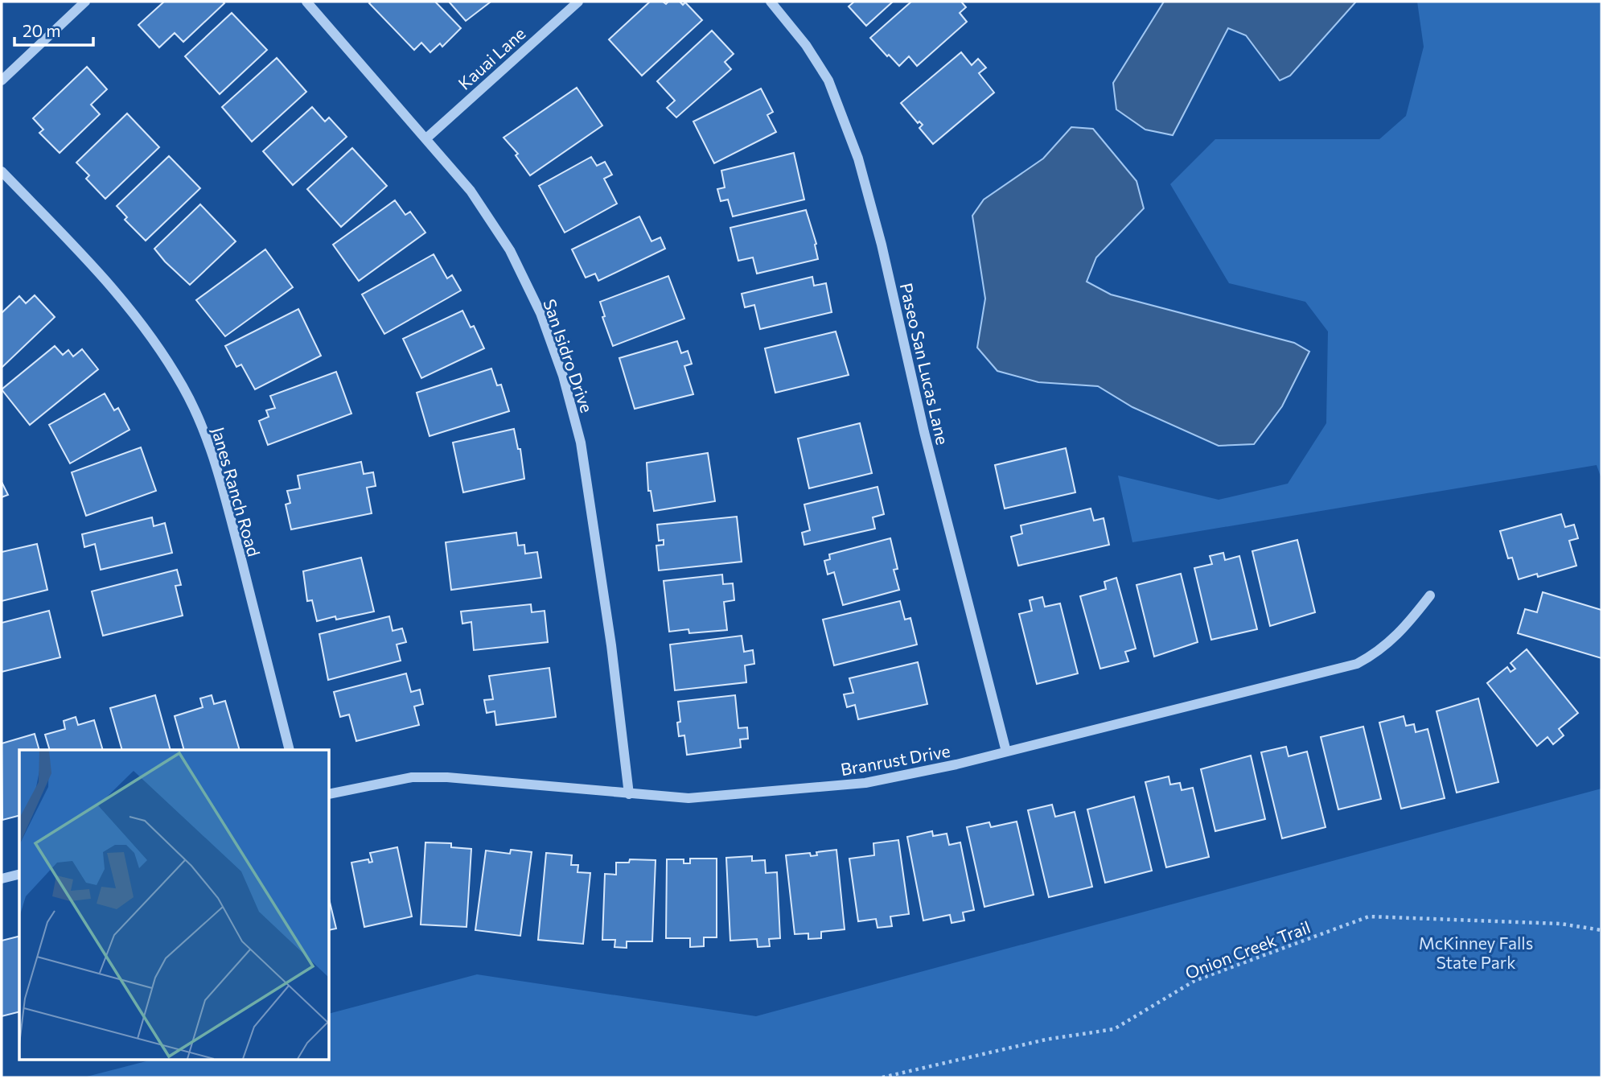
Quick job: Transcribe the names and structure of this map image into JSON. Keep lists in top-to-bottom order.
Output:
{
  "streets": {
    "street": [
      "Kauai Lane",
      "San Isidro Drive",
      "Paseo San Lucas Lane",
      "Janes Ranch Road",
      "Branrust Drive"
    ],
    "path": ["Onion Creek Trail"]
  },
  "crossings": [
    ["Kauai Lane", "San Isidro Drive"],
    ["San Isidro Drive", "Branrust Drive"],
    ["Paseo San Lucas Lane", "Branrust Drive"]
  ],
  "parks": ["McKinney Falls State Park"],
  "scale_bar": "20 m"
}
